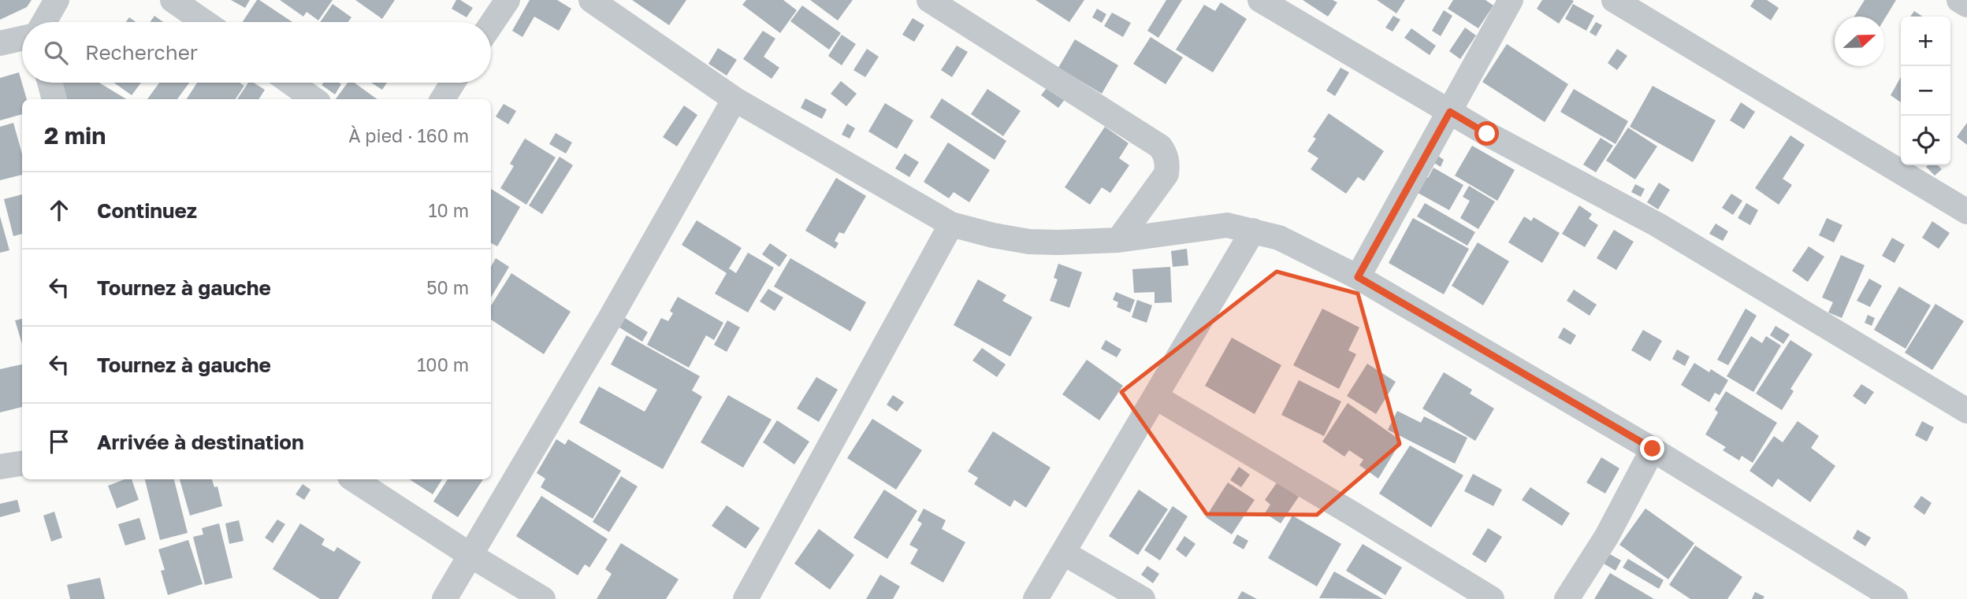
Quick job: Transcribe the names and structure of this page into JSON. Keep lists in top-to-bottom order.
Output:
{
  "north": "right",
  "page": {
    "map_buttons": ["+", "−"],
    "search": "Rechercher",
    "heading": ["2 min", "À pied · 160 m"],
    "list": [
      ["Continuez", "10 m"],
      ["Tournez à gauche", "50 m"],
      ["Tournez à gauche", "100 m"],
      "Arrivée à destination"
    ]
  }
}
